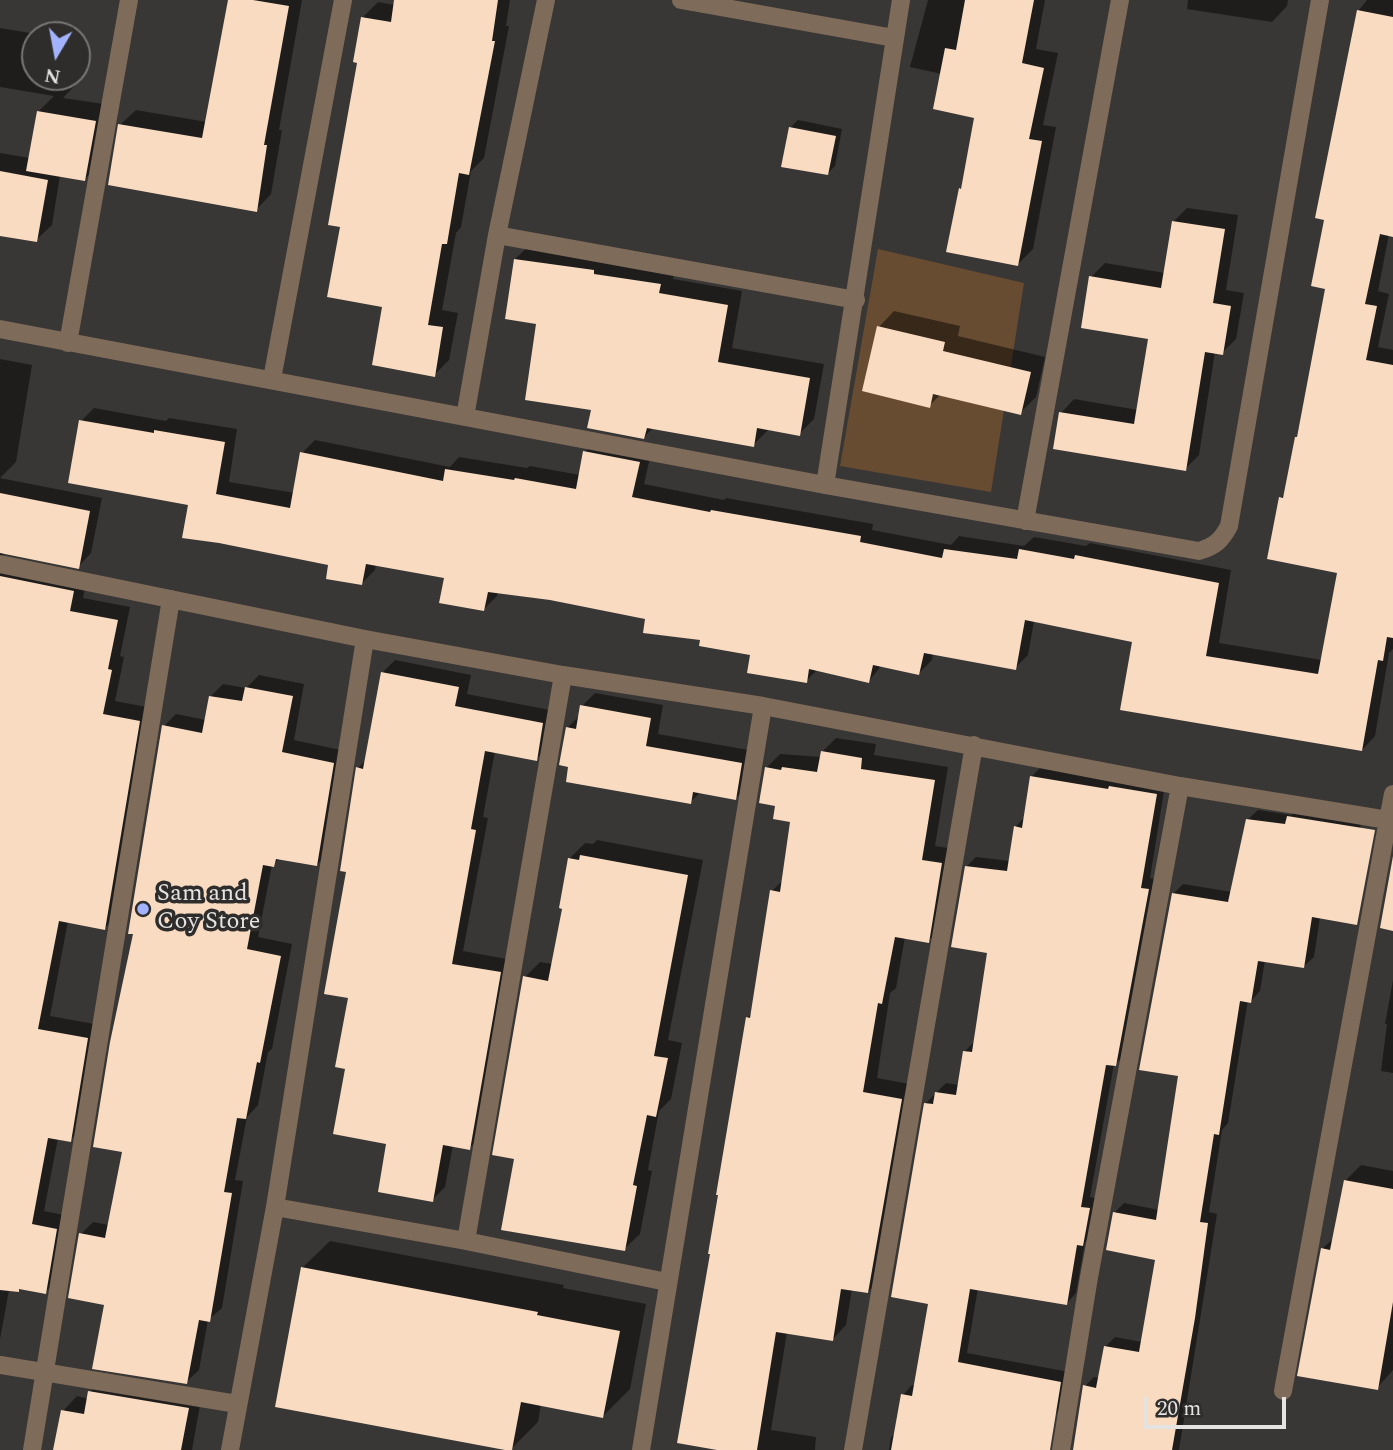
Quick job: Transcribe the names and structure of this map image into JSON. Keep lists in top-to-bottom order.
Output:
{
  "places": ["Sam and Coy Store"],
  "scale_bar": "20 m",
  "north": "bottom"
}
